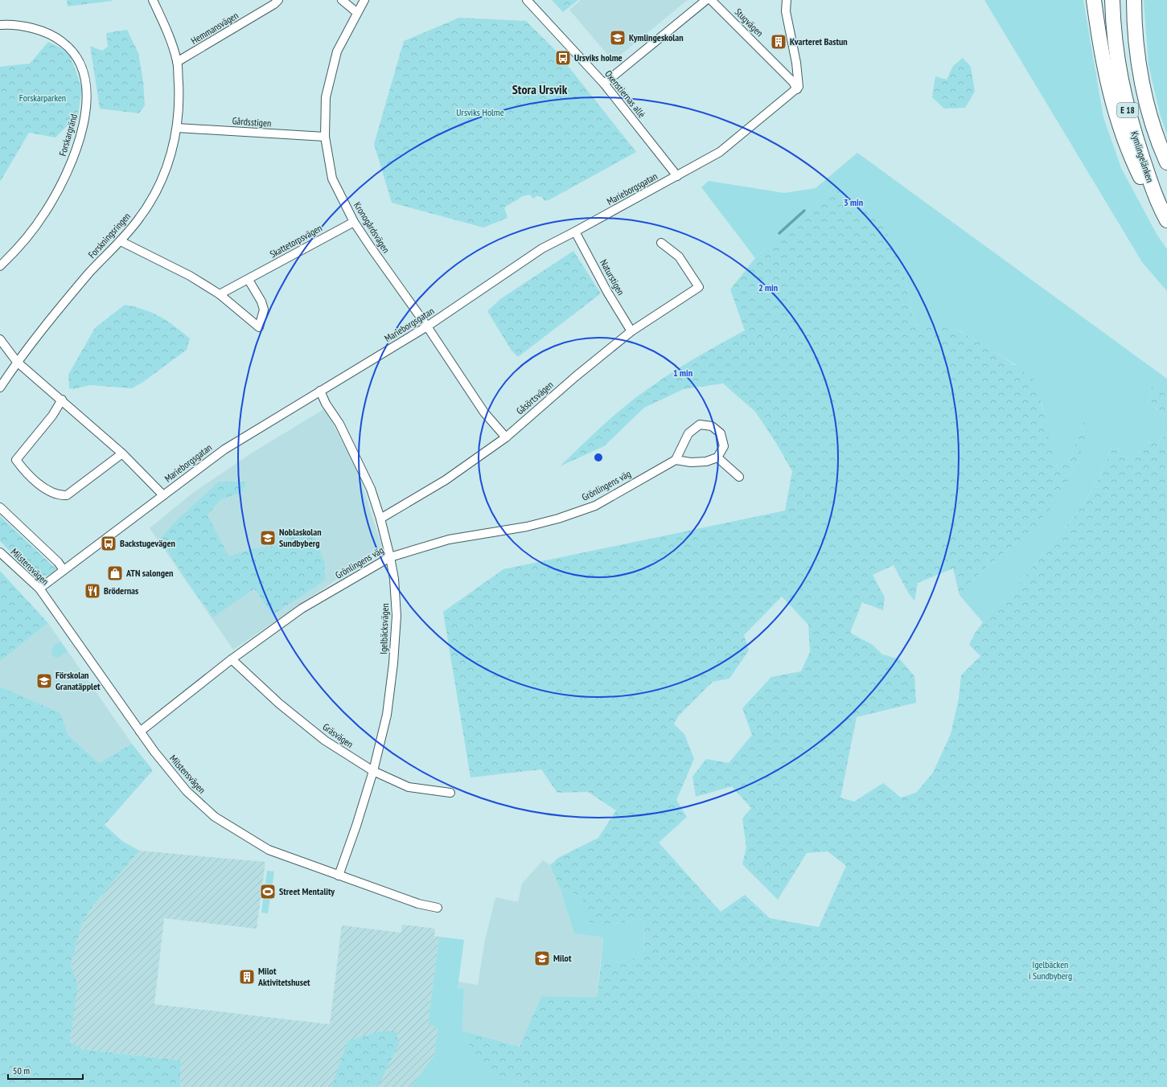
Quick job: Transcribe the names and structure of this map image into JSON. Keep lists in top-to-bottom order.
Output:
{
  "streets": {
    "highway": ["E 18", "Kymlingelänken"],
    "street": [
      "Stugvägen",
      "Hemmansvägen",
      "Oxenstiernas allé",
      "Gårdsstigen",
      "Forskargränd",
      "Marieborgsgatan",
      "Kronogårdsvägen",
      "Forskningsringen",
      "Skattetorpsvägen",
      "Naturstigen",
      "Gåsörtsvägen",
      "Grönlingens väg",
      "Milstensvägen",
      "Igelbäcksvägen",
      "Gräsvägen"
    ]
  },
  "crossings": [
    ["Stugvägen", "Marieborgsgatan"],
    ["Hemmansvägen", "Forskningsringen"],
    ["Oxenstiernas allé", "Marieborgsgatan"],
    ["Gårdsstigen", "Kronogårdsvägen"],
    ["Gårdsstigen", "Forskningsringen"],
    ["Marieborgsgatan", "Kronogårdsvägen"],
    ["Marieborgsgatan", "Naturstigen"],
    ["Marieborgsgatan", "Milstensvägen"],
    ["Marieborgsgatan", "Igelbäcksvägen"],
    ["Kronogårdsvägen", "Skattetorpsvägen"],
    ["Kronogårdsvägen", "Gåsörtsvägen"],
    ["Naturstigen", "Gåsörtsvägen"],
    ["Gåsörtsvägen", "Igelbäcksvägen"],
    ["Grönlingens väg", "Milstensvägen"],
    ["Grönlingens väg", "Igelbäcksvägen"],
    ["Grönlingens väg", "Gräsvägen"],
    ["Milstensvägen", "Igelbäcksvägen"],
    ["Igelbäcksvägen", "Gräsvägen"]
  ],
  "districts": ["Stora Ursvik"],
  "parks": ["Forskarparken", "Ursviks Holme", "Igelbäcken i Sundbyberg"],
  "places": {
    "school or university": [
      "Kymlingeskolan",
      "Noblaskolan Sundbyberg",
      "Förskolan Granatäpplet",
      "Milot"
    ],
    "building": ["Kvarteret Bastun", "Milot Aktivitetshuset"],
    "bus stop": ["Ursviks holme", "Backstugevägen"],
    "shop": ["ATN salongen"],
    "restaurant": ["Brödernas"],
    "sports": ["Street Mentality"]
  },
  "scale_bar": "50 m",
  "rings": ["3 min", "2 min", "1 min"]
}
